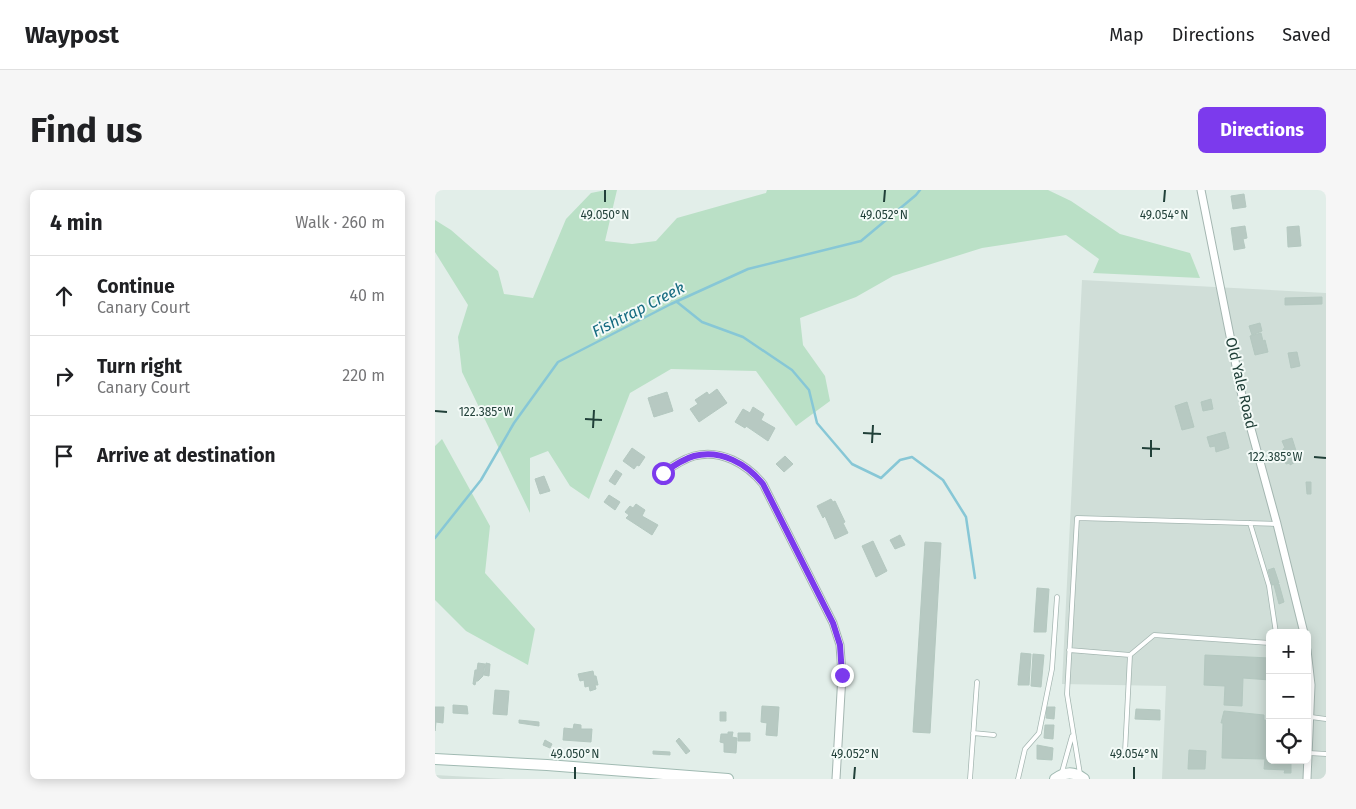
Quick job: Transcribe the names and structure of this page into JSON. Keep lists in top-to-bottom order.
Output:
{
  "streets": {
    "street": ["Old Yale Road"]
  },
  "water": ["Fishtrap Creek"],
  "page": {
    "header": "Waypost",
    "nav": ["Map", "Directions", "Saved"],
    "buttons": "Directions",
    "title": "Find us",
    "heading": ["4 min", "Walk · 260 m"],
    "list": [
      ["Continue", "Canary Court", "40 m"],
      ["Turn right", "Canary Court", "220 m"],
      "Arrive at destination"
    ],
    "map_buttons": ["+", "−"]
  },
  "coordinates": [
    "49.050°N",
    "49.052°N",
    "49.054°N",
    "122.385°W"
  ]
}
